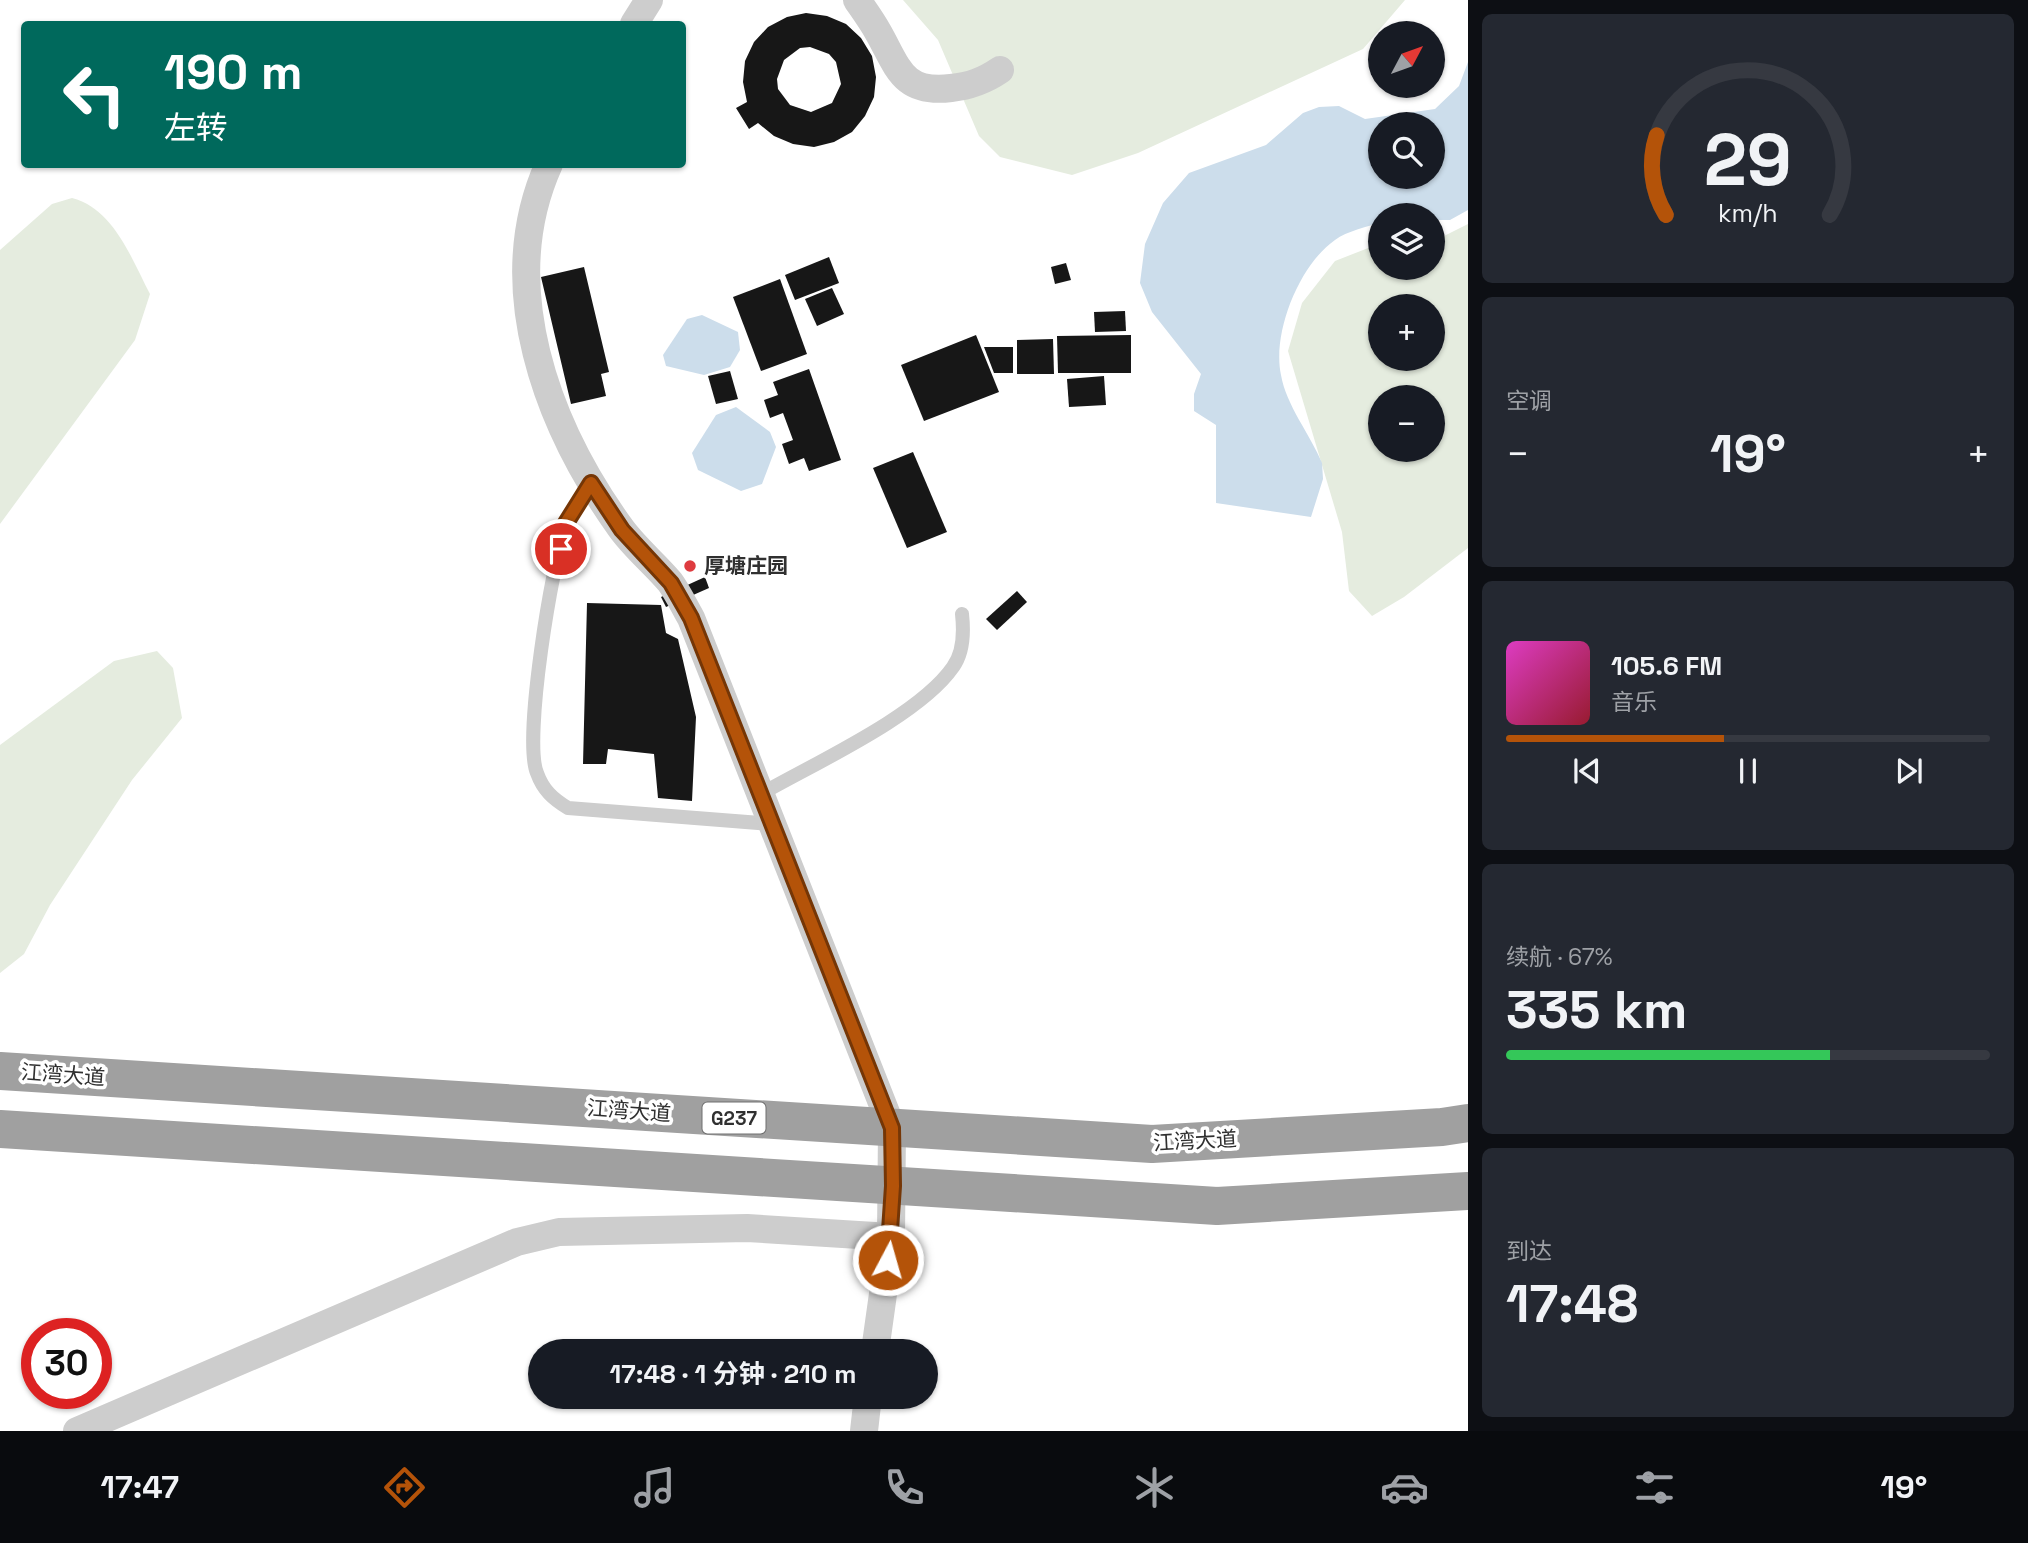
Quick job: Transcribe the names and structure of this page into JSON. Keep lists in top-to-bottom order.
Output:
{
  "streets": {
    "highway": ["江湾大道", "G237"]
  },
  "places": ["厚塘庄园"],
  "north": "top right",
  "page": {
    "map_buttons": ["+", "−"],
    "turn": ["190 m", "左转"],
    "tile": [
      "空调",
      ["续航 · 67%", "335 km"],
      ["到达", "17:48"]
    ],
    "heat": ["−", "19°", "+"],
    "song": ["105.6 FM", "音乐"],
    "limit": "30",
    "trip": "17:48 · 1 分钟 · 210 m",
    "tabs": ["17:47", "19°"],
    "gauge": ["29", "km/h"]
  }
}
